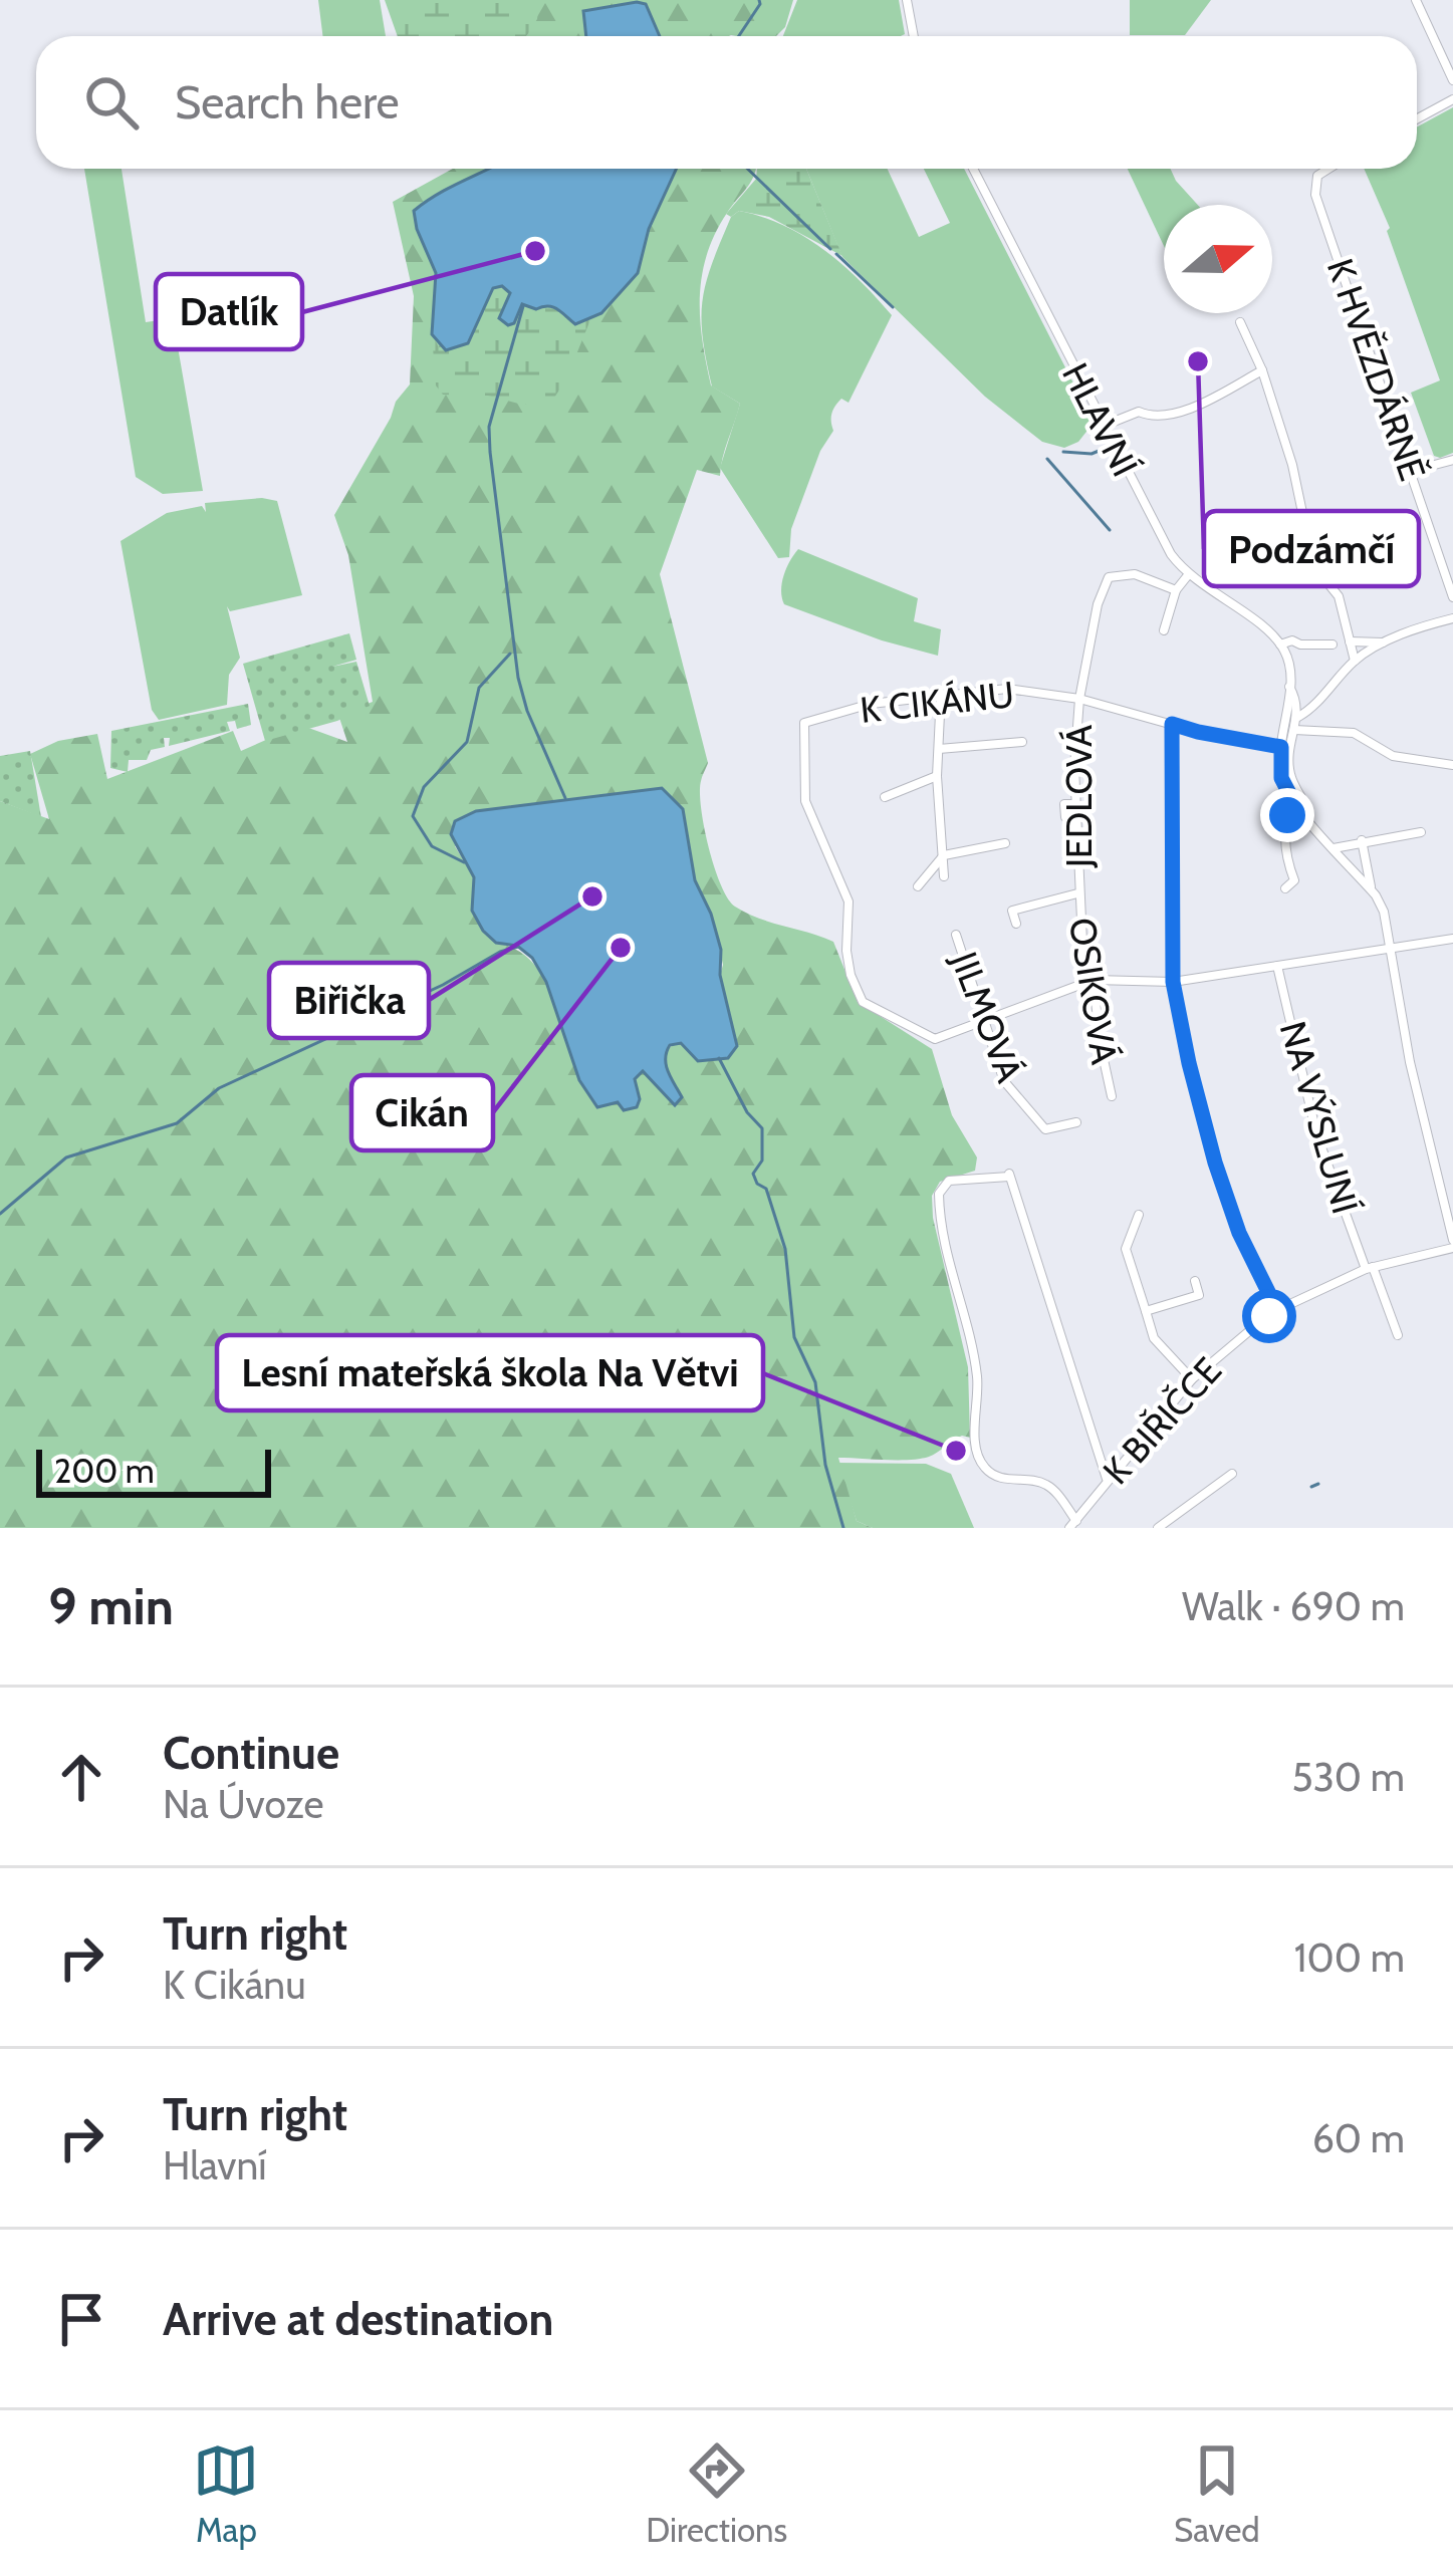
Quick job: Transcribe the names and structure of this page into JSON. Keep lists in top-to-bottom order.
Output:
{
  "streets": {
    "street": [
      "K HVĚZDÁRNĚ",
      "HLAVNÍ",
      "K CIKÁNU",
      "JEDLOVÁ",
      "OSIKOVÁ",
      "JILMOVÁ",
      "NA VÝSLUNÍ",
      "K BIŘIČCE"
    ]
  },
  "crossings": [
    ["K CIKÁNU", "JEDLOVÁ"],
    ["K CIKÁNU", "JILMOVÁ"],
    ["JEDLOVÁ", "OSIKOVÁ"],
    ["NA VÝSLUNÍ", "K BIŘIČCE"]
  ],
  "places": [
    "Datlík",
    "Podzámčí",
    "Biřička",
    "Cikán",
    "Lesní mateřská škola Na Větvi"
  ],
  "scale_bar": "200 m",
  "north": "right",
  "page": {
    "search": "Search here",
    "scale": "200 m",
    "heading": ["9 min", "Walk · 690 m"],
    "list": [
      ["Continue", "Na Úvoze", "530 m"],
      ["Turn right", "K Cikánu", "100 m"],
      ["Turn right", "Hlavní", "60 m"],
      "Arrive at destination"
    ],
    "nav": ["Map", "Directions", "Saved"]
  }
}
